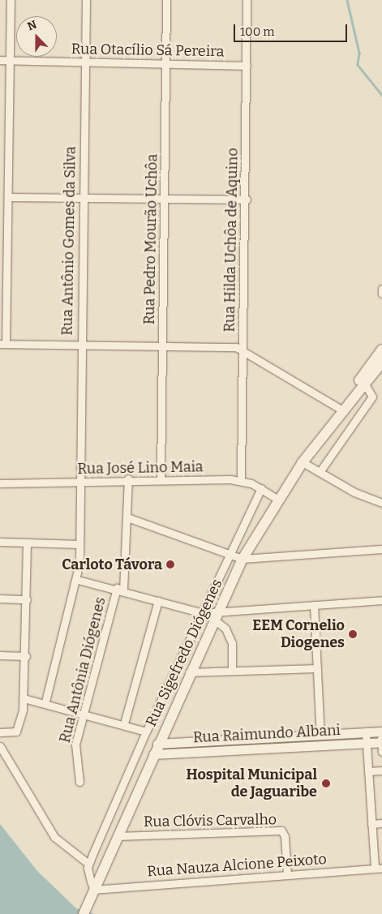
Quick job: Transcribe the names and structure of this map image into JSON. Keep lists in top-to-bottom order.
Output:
{
  "streets": {
    "main road": ["Rua Sigefredo Diógenes"],
    "street": [
      "Rua Otacílio Sá Pereira",
      "Rua Pedro Mourão Uchôa",
      "Rua Hilda Uchôa de Aquino",
      "Rua Antônio Gomes da Silva",
      "Rua José Lino Maia",
      "Rua Antônia Diógenes",
      "Rua Raimundo Albani",
      "Rua Clóvis Carvalho",
      "Rua Nauza Alcione Peixoto"
    ]
  },
  "crossings": [
    ["Rua Otacílio Sá Pereira", "Rua Pedro Mourão Uchôa"],
    ["Rua Otacílio Sá Pereira", "Rua Hilda Uchôa de Aquino"],
    ["Rua Otacílio Sá Pereira", "Rua Antônio Gomes da Silva"],
    ["Rua Pedro Mourão Uchôa", "Rua José Lino Maia"],
    ["Rua Hilda Uchôa de Aquino", "Rua José Lino Maia"],
    ["Rua Antônio Gomes da Silva", "Rua José Lino Maia"],
    ["Rua José Lino Maia", "Rua Sigefredo Diógenes"],
    ["Rua José Lino Maia", "Rua Antônia Diógenes"],
    ["Rua Sigefredo Diógenes", "Rua Raimundo Albani"],
    ["Rua Sigefredo Diógenes", "Rua Clóvis Carvalho"],
    ["Rua Sigefredo Diógenes", "Rua Nauza Alcione Peixoto"],
    ["Rua Clóvis Carvalho", "Rua Nauza Alcione Peixoto"]
  ],
  "places": ["Carloto Távora", "EEM Cornelio Diogenes", "Hospital Municipal de Jaguaribe"],
  "scale_bar": "100 m",
  "north": "top"
}
